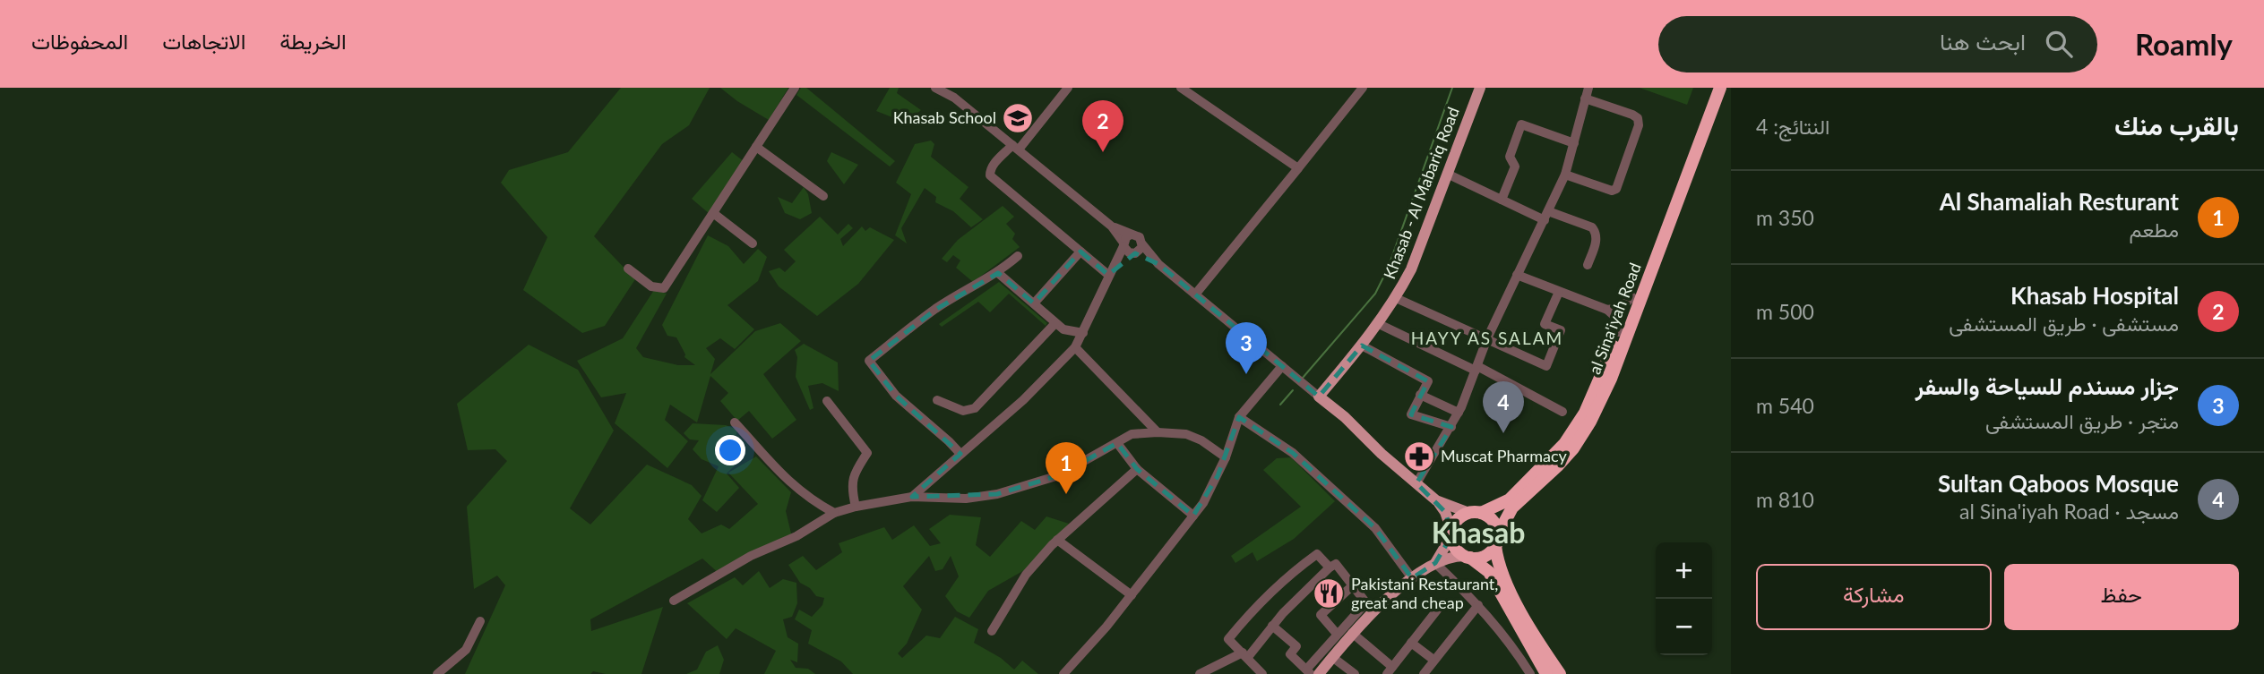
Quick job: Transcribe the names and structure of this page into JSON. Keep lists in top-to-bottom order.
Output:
{
  "streets": {
    "highway": ["al Sina'iyah Road"],
    "main road": ["Khasab - Al Mabariq Road"]
  },
  "districts": ["HAYY AS SALAM", "Khasab"],
  "places": {
    "school or university": ["Khasab School"],
    "pharmacy": ["Muscat Pharmacy"],
    "restaurant": ["Pakistani Restaurant, great and cheap"]
  },
  "page": {
    "header": "Roamly",
    "search": "ابحث هنا",
    "nav": ["الخريطة", "الاتجاهات", "المحفوظات"],
    "heading": ["بالقرب منك", "النتائج: 4"],
    "pins": [
      "2",
      "3",
      "4",
      "1"
    ],
    "list": [
      {
        "mark": "1",
        "name": "Al Shamaliah Resturant",
        "note": "مطعم",
        "value": "350 m"
      },
      {
        "mark": "2",
        "name": "Khasab Hospital",
        "note": "مستشفى · طريق المستشفى",
        "value": "500 m"
      },
      {
        "mark": "3",
        "name": "جزار مسندم للسياحة والسفر",
        "note": "متجر · طريق المستشفى",
        "value": "540 m"
      },
      {
        "mark": "4",
        "name": "Sultan Qaboos Mosque",
        "note": "مسجد · al Sina'iyah Road",
        "value": "810 m"
      }
    ],
    "map_buttons": ["+", "−"],
    "buttons": ["حفظ", "مشاركة"]
  }
}
